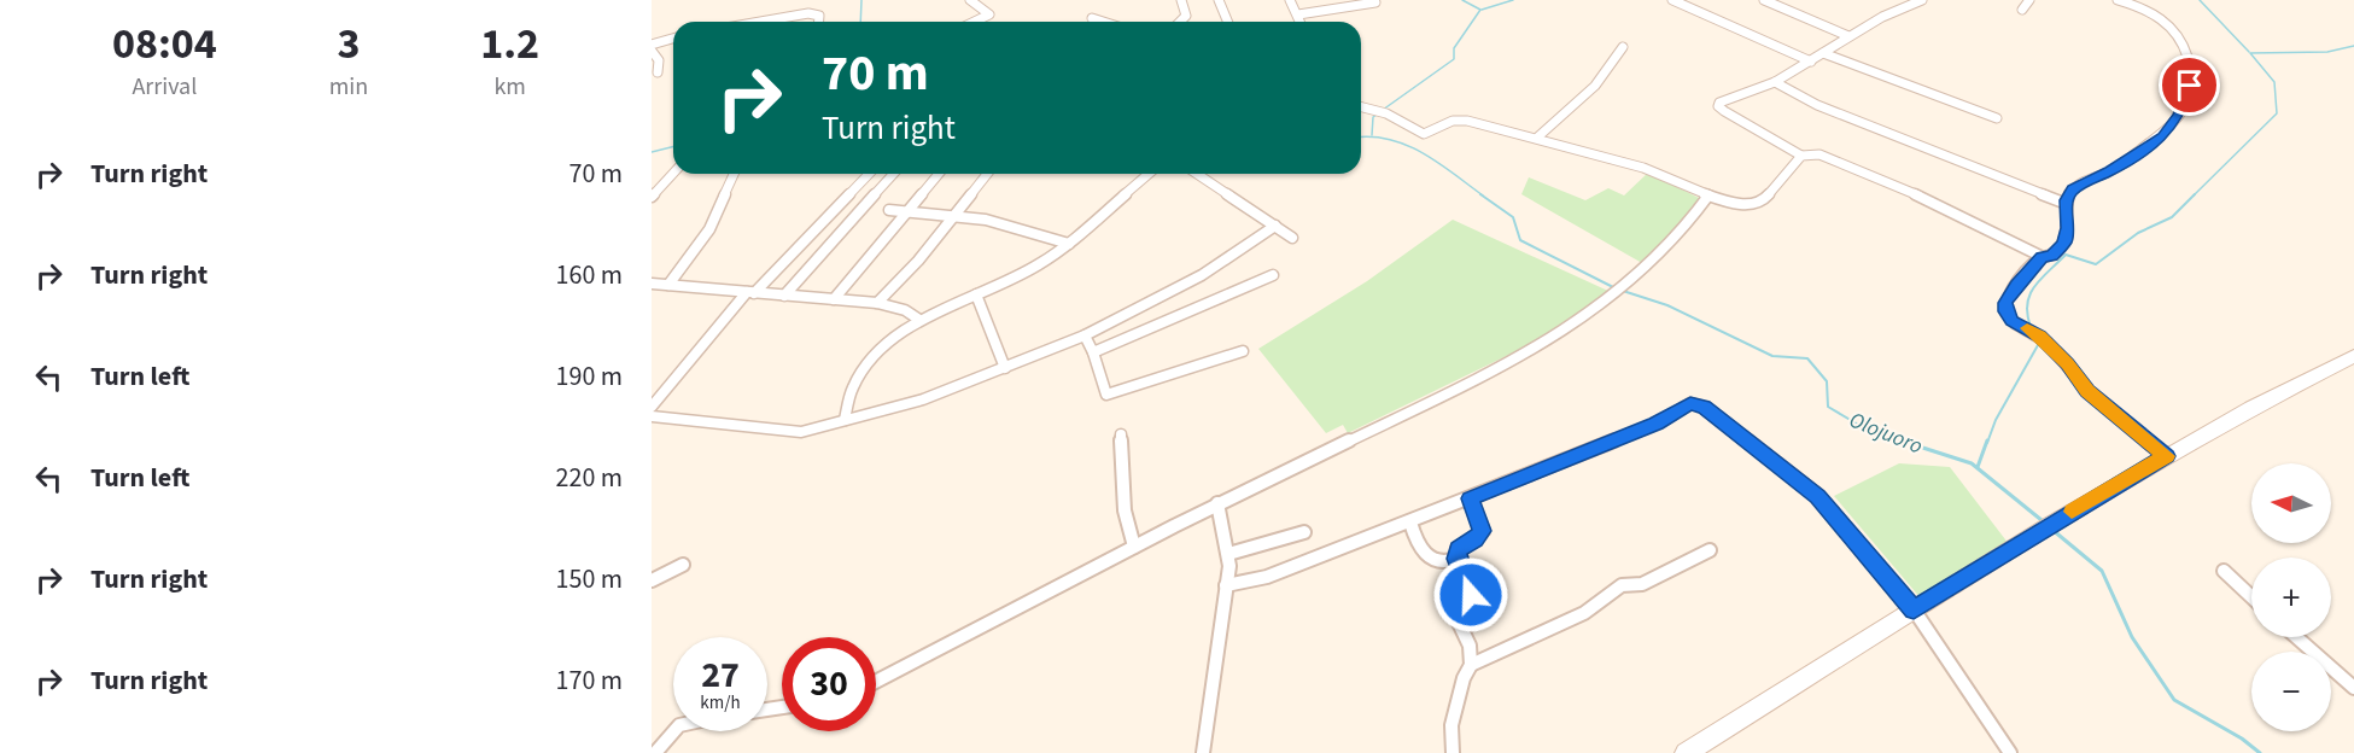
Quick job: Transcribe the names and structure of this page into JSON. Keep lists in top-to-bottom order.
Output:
{
  "water": ["Olojuoro"],
  "north": "left",
  "page": {
    "eta": [
      "08:04",
      "Arrival",
      "3",
      "min",
      "1.2",
      "km"
    ],
    "turn": ["70 m", "Turn right"],
    "list": [
      {
        "name": "Turn right",
        "value": "70 m"
      },
      {
        "name": "Turn right",
        "value": "160 m"
      },
      {
        "name": "Turn left",
        "value": "190 m"
      },
      {
        "name": "Turn left",
        "value": "220 m"
      },
      {
        "name": "Turn right",
        "value": "150 m"
      },
      {
        "name": "Turn right",
        "value": "170 m"
      }
    ],
    "map_buttons": ["+", "−"],
    "speed": "27 km/h",
    "limit": "30"
  }
}
